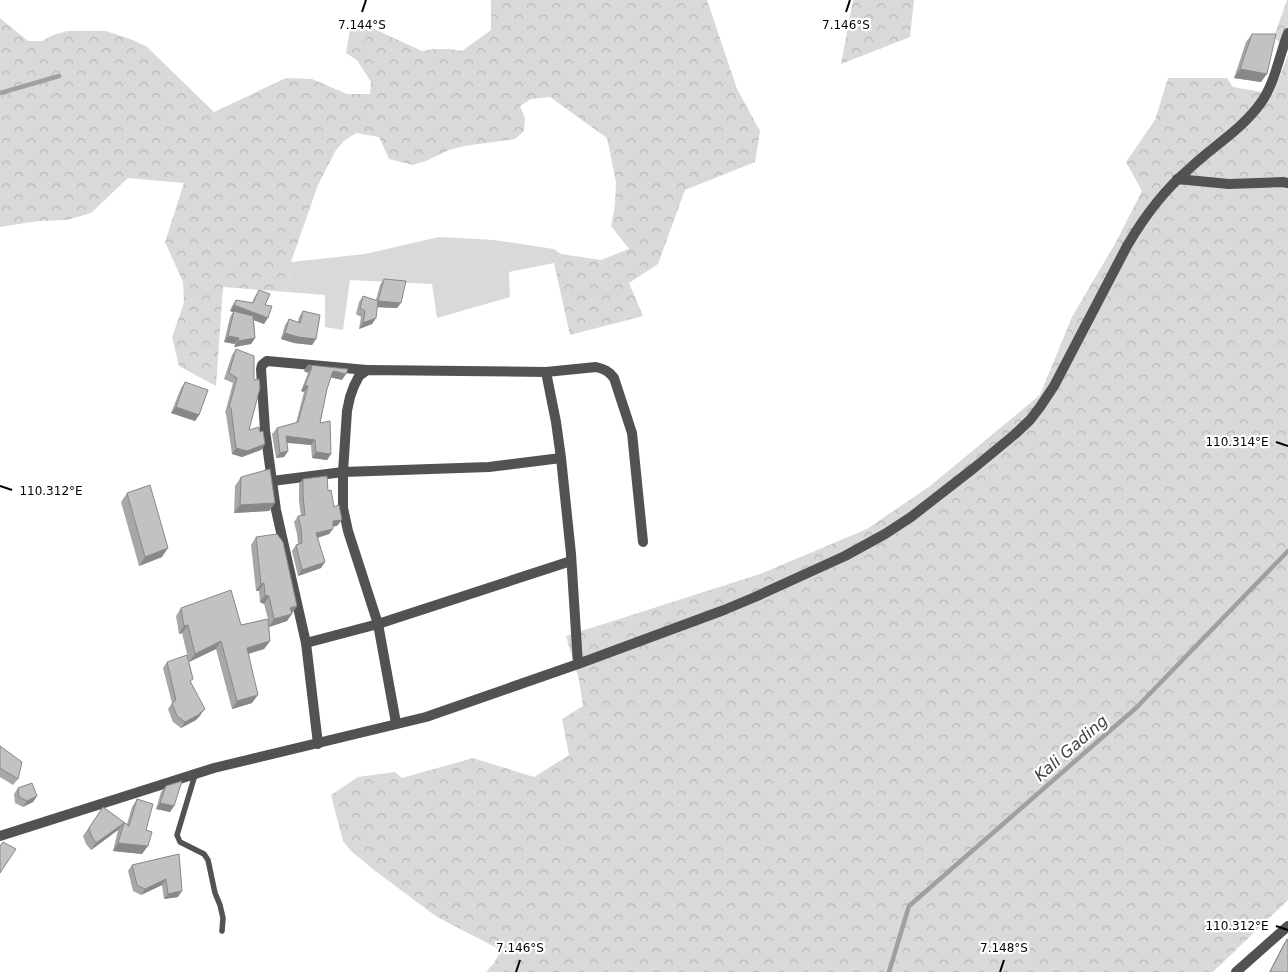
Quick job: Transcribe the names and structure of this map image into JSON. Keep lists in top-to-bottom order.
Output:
{
  "water": ["Kali Gading"],
  "coordinates": [
    "7.144°S",
    "7.146°S",
    "110.314°E",
    "110.312°E",
    "7.148°S"
  ]
}
